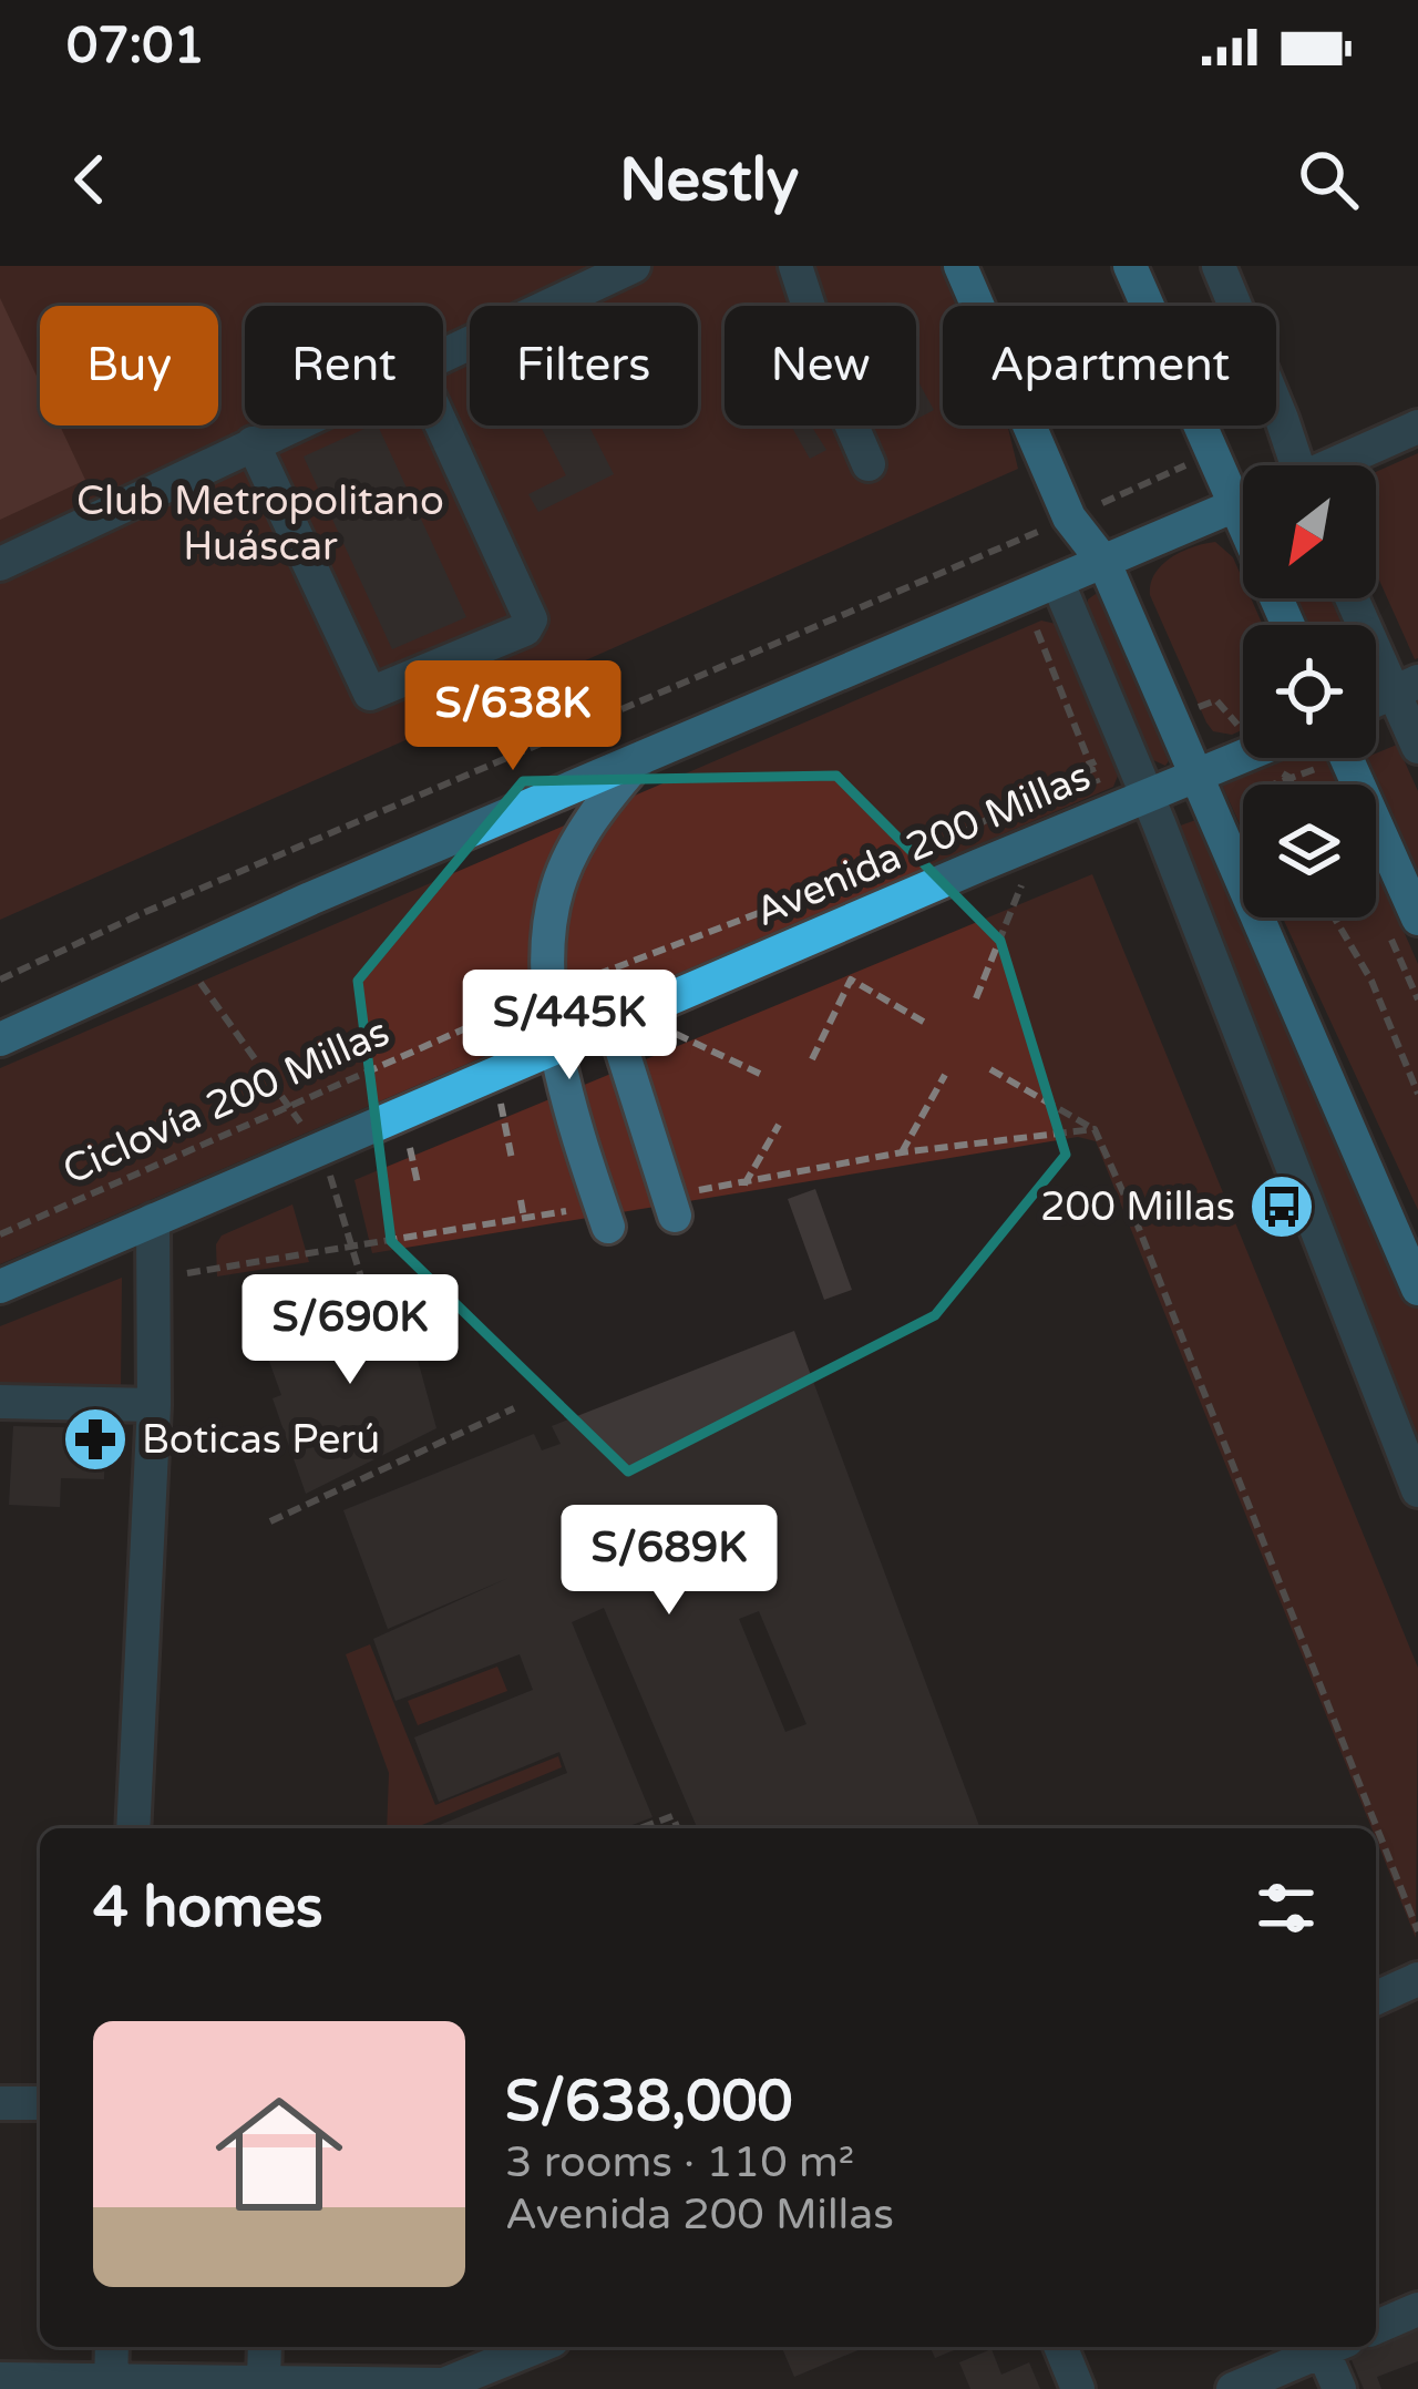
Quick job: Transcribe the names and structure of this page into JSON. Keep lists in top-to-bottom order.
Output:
{
  "streets": {
    "main road": ["Avenida 200 Millas"],
    "path": ["Ciclovía 200 Millas"]
  },
  "parks": ["Club Metropolitano Huáscar"],
  "places": {
    "bus stop": ["200 Millas"],
    "pharmacy": ["Boticas Perú"]
  },
  "north": "bottom left",
  "page": {
    "status": "07:01",
    "header": "Nestly",
    "chip": [
      "Buy",
      "Rent",
      "Filters",
      "New",
      "Apartment"
    ],
    "price": [
      "S/638K",
      "S/445K",
      "S/690K",
      "S/689K"
    ],
    "heading": "4 homes",
    "list": [
      {
        "name": "S/638,000",
        "note": "3 rooms · 110 m² · Avenida 200 Millas"
      }
    ]
  }
}
